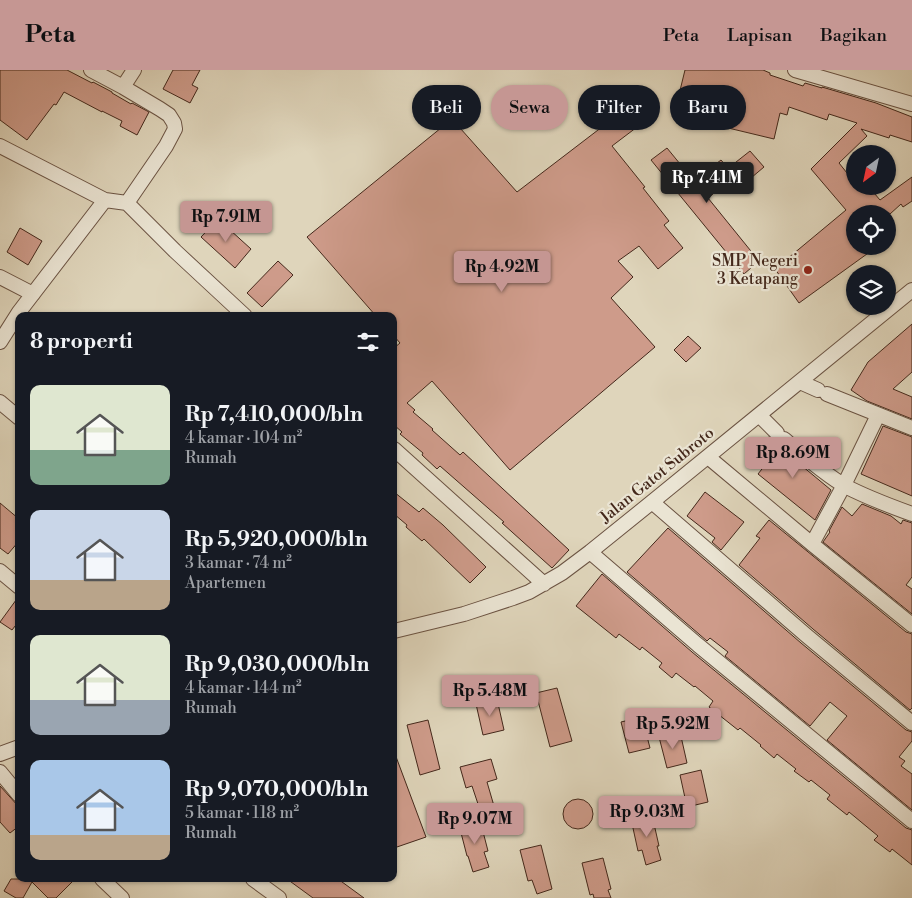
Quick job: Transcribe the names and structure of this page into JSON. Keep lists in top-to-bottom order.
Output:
{
  "streets": {
    "street": ["Jalan Gatot Subroto"]
  },
  "places": ["SMP Negeri 3 Ketapang"],
  "north": "bottom left",
  "page": {
    "header": "Peta",
    "nav": ["Peta", "Lapisan", "Bagikan"],
    "chip": [
      "Beli",
      "Sewa",
      "Filter",
      "Baru"
    ],
    "price": [
      "Rp 7.41M",
      "Rp 7.91M",
      "Rp 4.92M",
      "Rp 8.69M",
      "Rp 5.48M",
      "Rp 5.92M",
      "Rp 9.03M",
      "Rp 9.07M"
    ],
    "heading": "8 properti",
    "list": [
      {
        "name": "Rp 7,410,000/bln",
        "note": "4 kamar · 104 m² · Rumah"
      },
      {
        "name": "Rp 5,920,000/bln",
        "note": "3 kamar · 74 m² · Apartemen"
      },
      {
        "name": "Rp 9,030,000/bln",
        "note": "4 kamar · 144 m² · Rumah"
      },
      {
        "name": "Rp 9,070,000/bln",
        "note": "5 kamar · 118 m² · Rumah"
      }
    ]
  }
}
